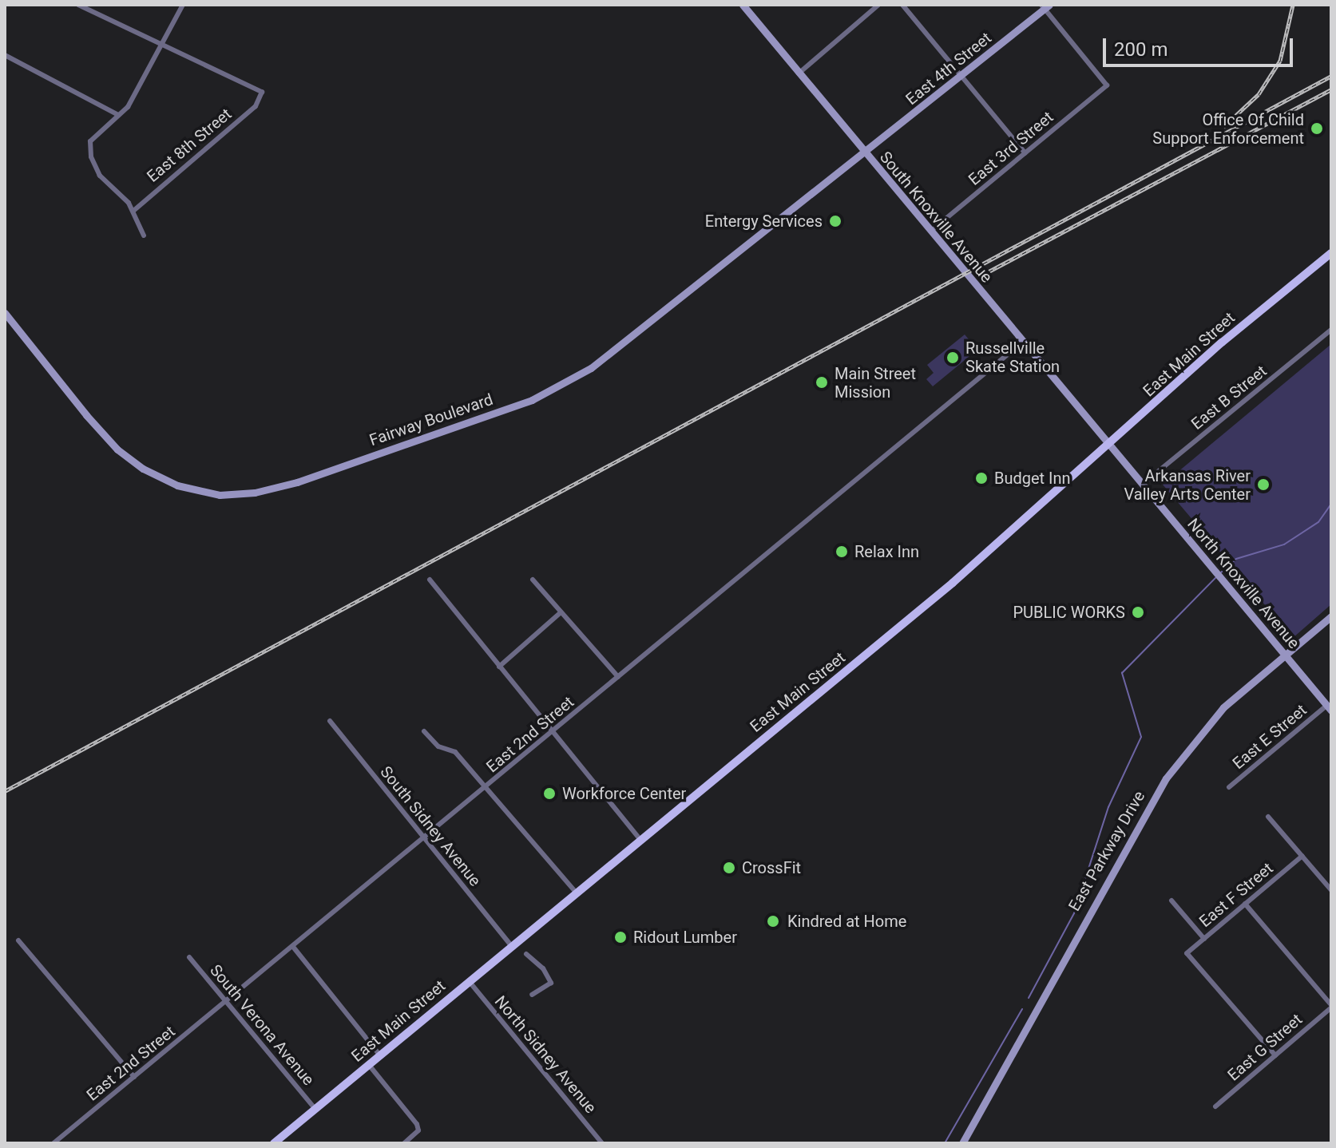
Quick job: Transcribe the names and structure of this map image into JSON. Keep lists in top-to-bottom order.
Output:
{
  "streets": {
    "main road": [
      "East 4th Street",
      "South Knoxville Avenue",
      "East Main Street",
      "Fairway Boulevard",
      "North Knoxville Avenue",
      "East Parkway Drive"
    ],
    "street": [
      "East 8th Street",
      "East 3rd Street",
      "East B Street",
      "East 2nd Street",
      "East E Street",
      "South Sidney Avenue",
      "East F Street",
      "South Verona Avenue",
      "East G Street",
      "North Sidney Avenue"
    ]
  },
  "crossings": [
    ["East 4th Street", "East 3rd Street"],
    ["East 4th Street", "South Knoxville Avenue"],
    ["East 4th Street", "Fairway Boulevard"],
    ["East 3rd Street", "South Knoxville Avenue"],
    ["South Knoxville Avenue", "East Main Street"],
    ["South Knoxville Avenue", "Fairway Boulevard"],
    ["South Knoxville Avenue", "North Knoxville Avenue"],
    ["South Knoxville Avenue", "East 2nd Street"],
    ["East Main Street", "North Knoxville Avenue"],
    ["East Main Street", "South Sidney Avenue"],
    ["East Main Street", "South Verona Avenue"],
    ["East Main Street", "North Sidney Avenue"],
    ["East B Street", "North Knoxville Avenue"],
    ["North Knoxville Avenue", "East E Street"],
    ["North Knoxville Avenue", "East Parkway Drive"],
    ["East 2nd Street", "South Sidney Avenue"],
    ["East 2nd Street", "South Verona Avenue"],
    ["East F Street", "East G Street"]
  ],
  "places": [
    "Office Of Child Support Enforcement",
    "Entergy Services",
    "Russellville Skate Station",
    "Main Street Mission",
    "Budget Inn",
    "Arkansas River Valley Arts Center",
    "Relax Inn",
    "PUBLIC WORKS",
    "Workforce Center",
    "CrossFit",
    "Kindred at Home",
    "Ridout Lumber"
  ],
  "scale_bar": "200 m"
}
